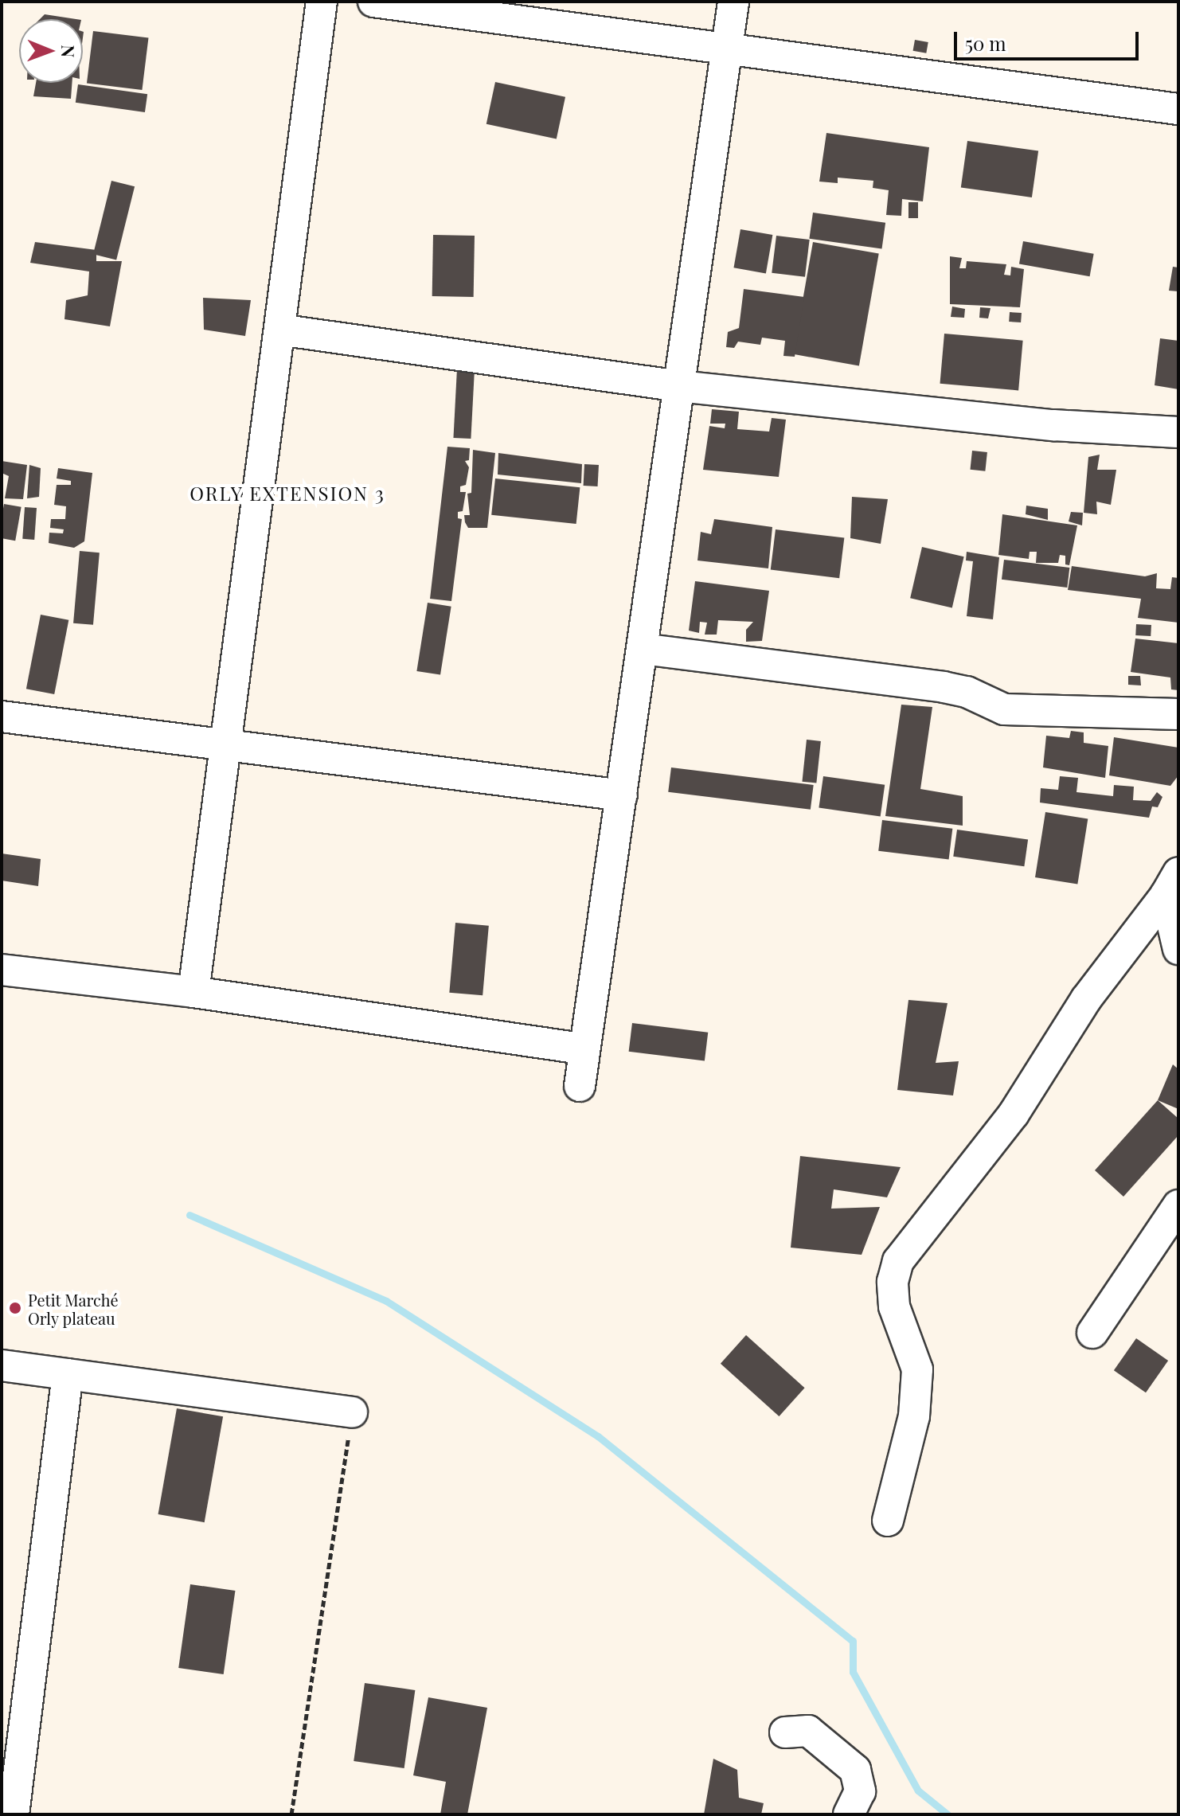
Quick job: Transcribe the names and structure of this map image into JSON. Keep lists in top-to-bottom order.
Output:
{
  "districts": ["ORLY EXTENSION 3"],
  "places": ["Petit Marché Orly plateau"],
  "scale_bar": "50 m",
  "north": "right"
}
